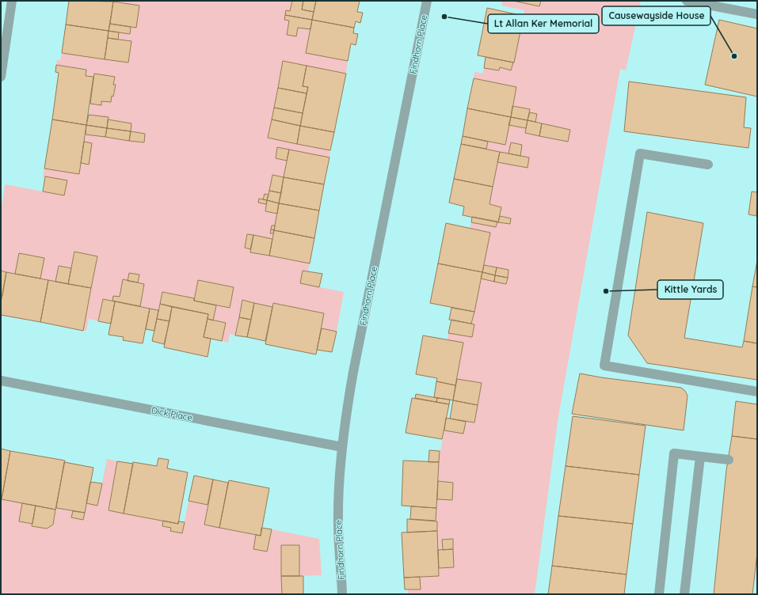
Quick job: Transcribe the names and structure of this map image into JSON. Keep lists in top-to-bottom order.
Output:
{
  "streets": {
    "street": ["Findhorn Place", "Dick Place"]
  },
  "crossings": [
    ["Findhorn Place", "Dick Place"]
  ],
  "places": ["Lt Allan Ker Memorial", "Causewayside House", "Kittle Yards"]
}
